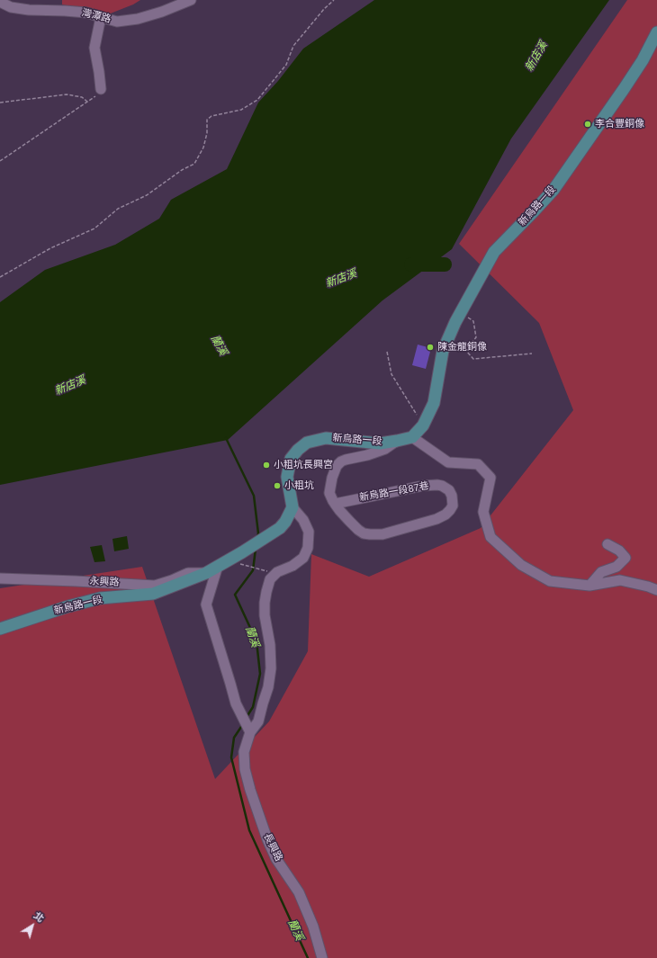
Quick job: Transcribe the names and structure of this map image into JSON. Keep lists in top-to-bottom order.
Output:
{
  "streets": {
    "main road": ["新烏路一段"],
    "street": [
      "灣潭路",
      "新烏路一段87巷",
      "永興路",
      "長興路"
    ]
  },
  "crossings": [
    ["新烏路一段", "新烏路一段87巷"],
    ["新烏路一段", "永興路"],
    ["新烏路一段", "長興路"]
  ],
  "water": ["新店溪", "蘭溪"],
  "places": [
    "李合豐銅像",
    "陳金龍銅像",
    "小粗坑長興宮",
    "小粗坑"
  ],
  "north": "top right"
}
